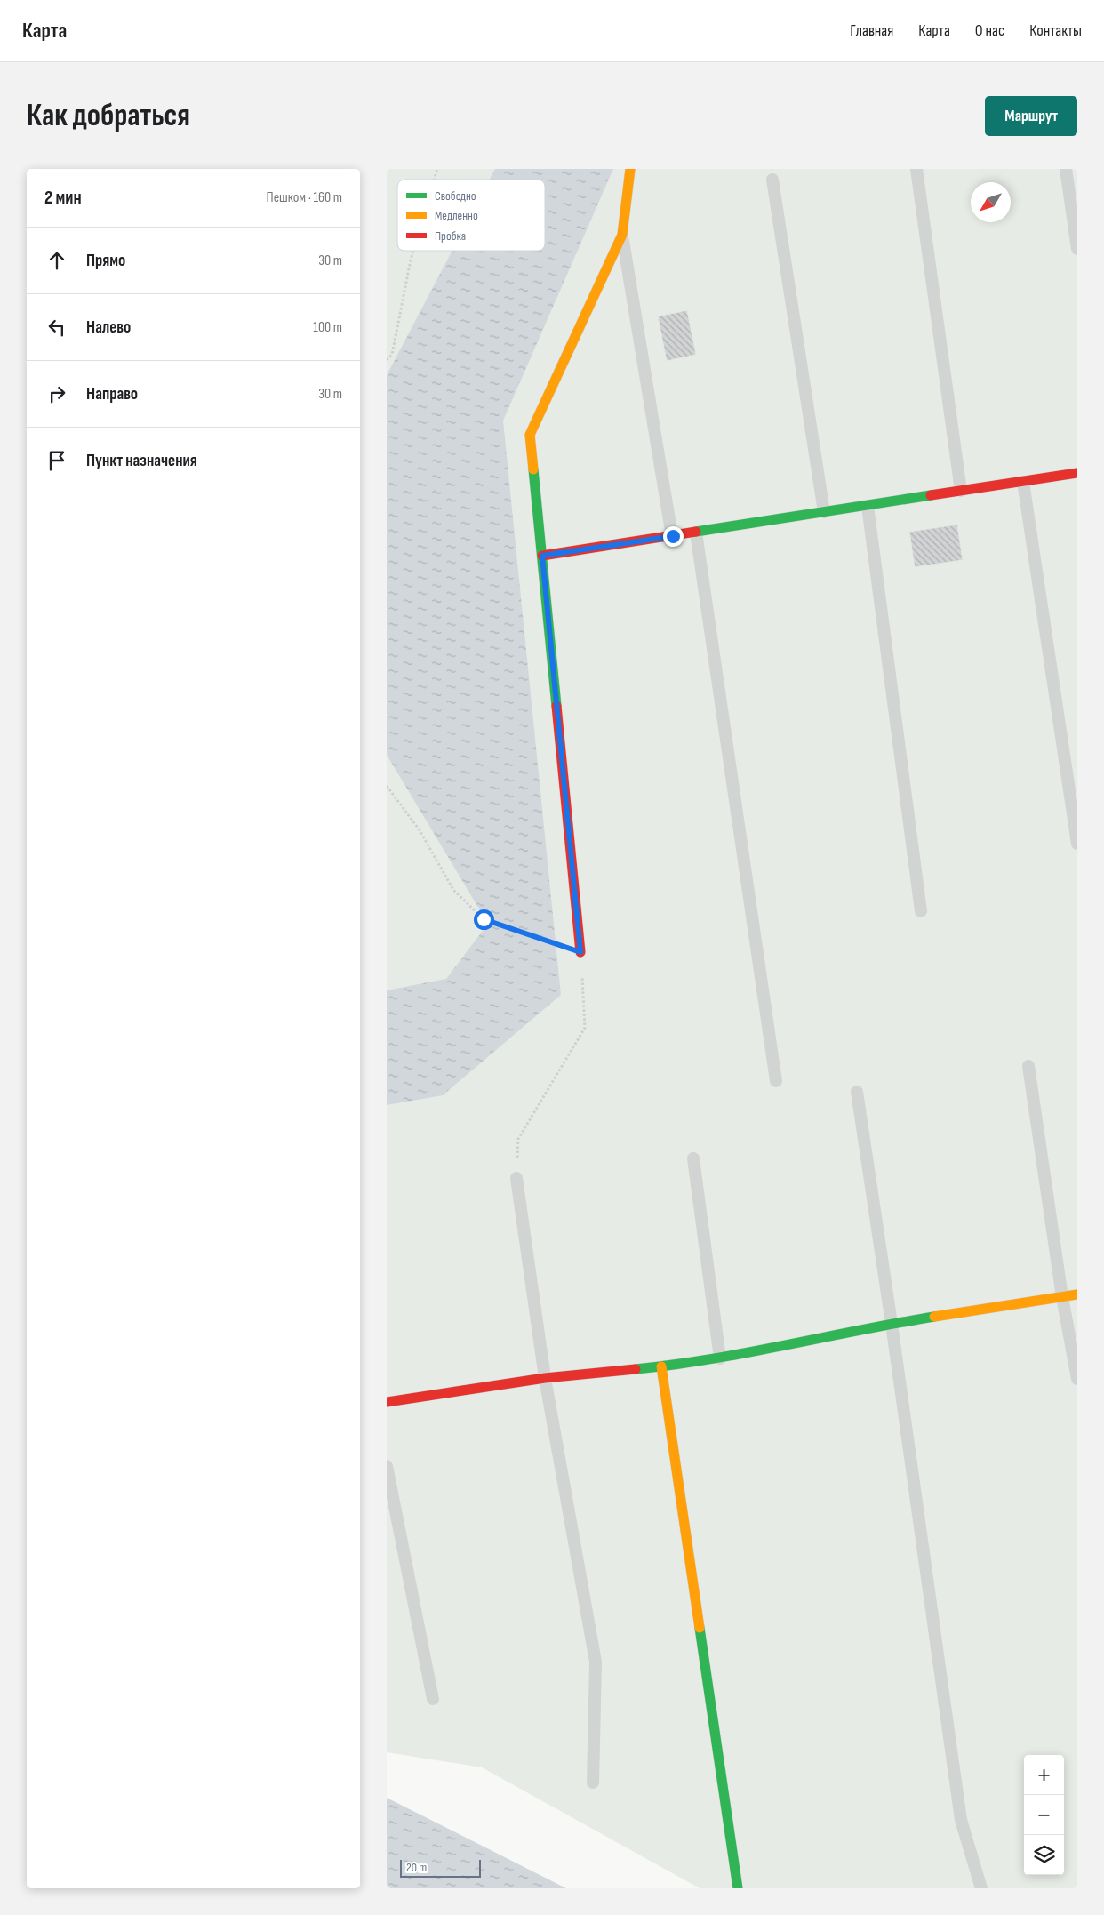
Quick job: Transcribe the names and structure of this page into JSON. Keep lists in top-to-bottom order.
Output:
{
  "legend": ["Свободно", "Медленно", "Пробка"],
  "scale_bar": "20 m",
  "north": "bottom left",
  "page": {
    "header": "Карта",
    "nav": [
      "Главная",
      "Карта",
      "О нас",
      "Контакты"
    ],
    "buttons": "Маршрут",
    "title": "Как добраться",
    "heading": ["2 мин", "Пешком · 160 m"],
    "list": [
      ["Прямо", "30 m"],
      ["Налево", "100 m"],
      ["Направо", "30 m"],
      "Пункт назначения"
    ],
    "map_buttons": ["+", "−"],
    "scale": "20 m"
  }
}
